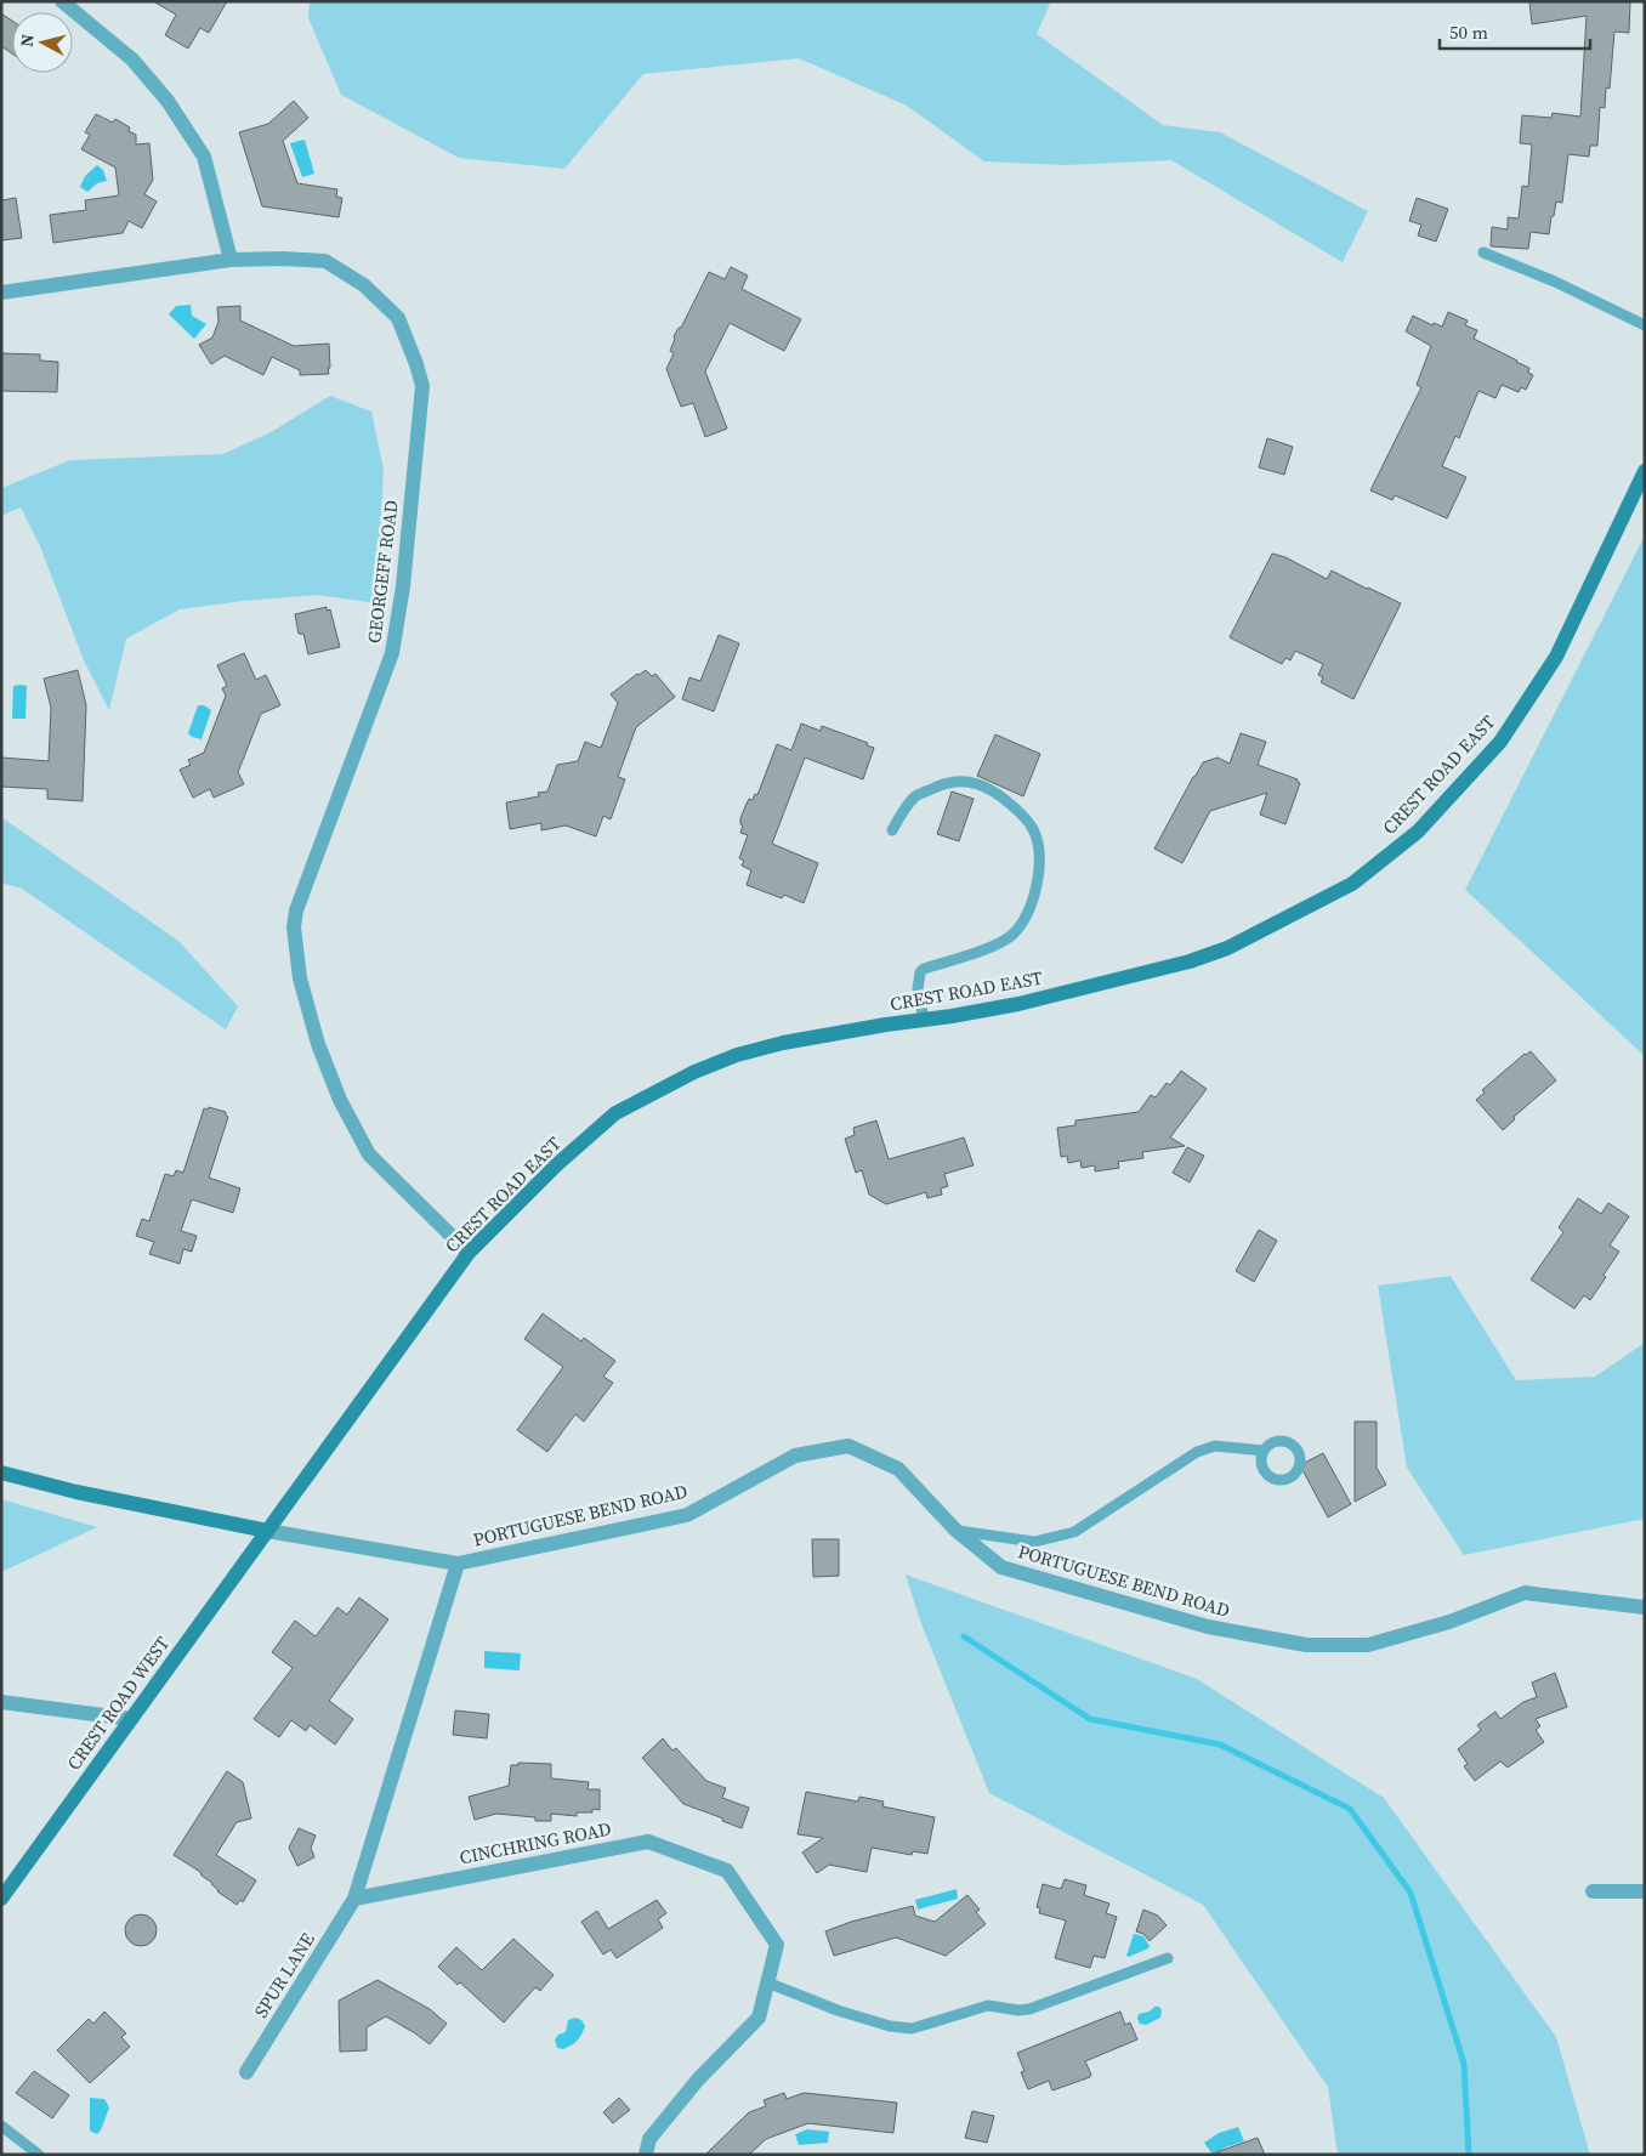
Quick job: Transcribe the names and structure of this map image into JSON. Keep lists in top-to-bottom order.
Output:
{
  "streets": {
    "street": [
      "GEORGEFF ROAD",
      "CREST ROAD EAST",
      "PORTUGUESE BEND ROAD",
      "CREST ROAD WEST",
      "CINCHRING ROAD",
      "SPUR LANE"
    ]
  },
  "crossings": [
    ["GEORGEFF ROAD", "CREST ROAD EAST"],
    ["CREST ROAD EAST", "PORTUGUESE BEND ROAD"],
    ["CREST ROAD EAST", "CREST ROAD WEST"],
    ["PORTUGUESE BEND ROAD", "CREST ROAD WEST"],
    ["CINCHRING ROAD", "SPUR LANE"]
  ],
  "scale_bar": "50 m",
  "north": "left"
}
